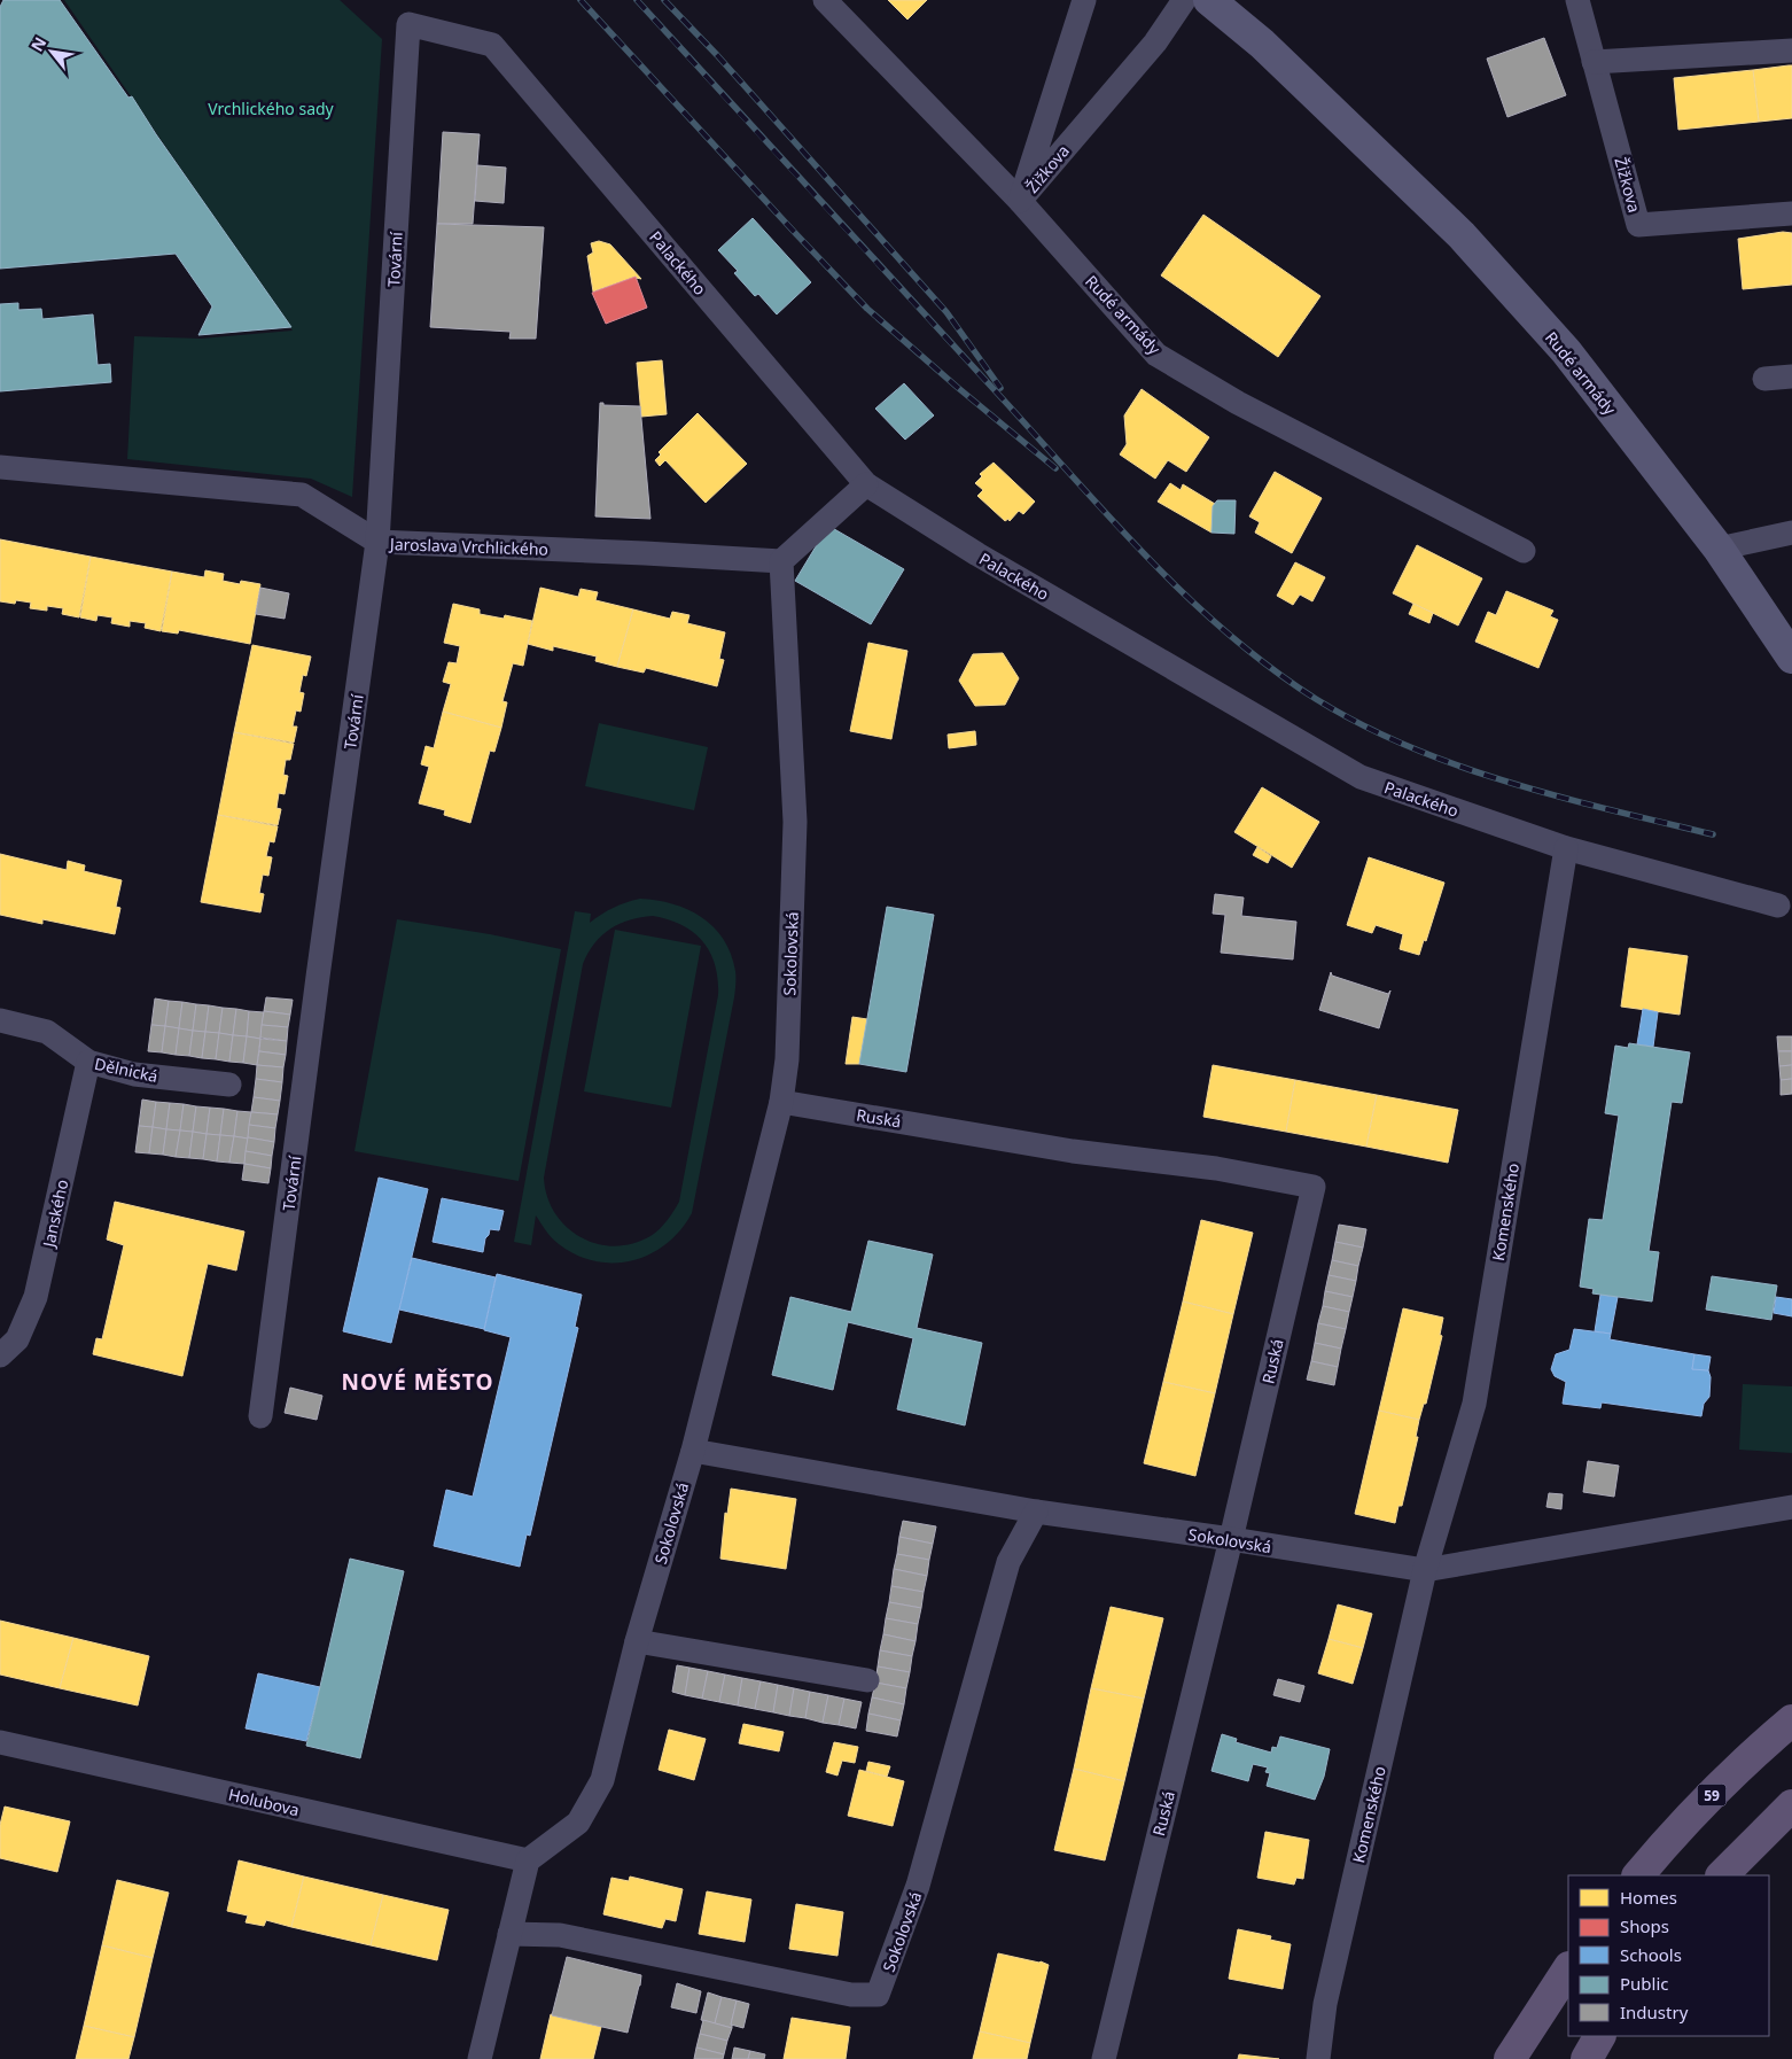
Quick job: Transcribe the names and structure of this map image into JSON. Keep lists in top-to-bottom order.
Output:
{
  "streets": {
    "main road": ["Rudé armády", "59"],
    "street": [
      "Žižkova",
      "Tovární",
      "Palackého",
      "Jaroslava Vrchlického",
      "Sokolovská",
      "Dělnická",
      "Ruská",
      "Komenského",
      "Janského",
      "Holubova"
    ]
  },
  "crossings": [
    ["Žižkova", "Rudé armády"],
    ["Tovární", "Palackého"],
    ["Tovární", "Jaroslava Vrchlického"],
    ["Palackého", "Komenského"],
    ["Jaroslava Vrchlického", "Sokolovská"],
    ["Sokolovská", "Ruská"],
    ["Sokolovská", "Komenského"],
    ["Sokolovská", "Holubova"],
    ["Dělnická", "Janského"]
  ],
  "districts": ["NOVÉ MĚSTO"],
  "parks": ["Vrchlického sady"],
  "legend": [
    "Homes",
    "Shops",
    "Schools",
    "Public",
    "Industry"
  ],
  "north": "top left"
}
